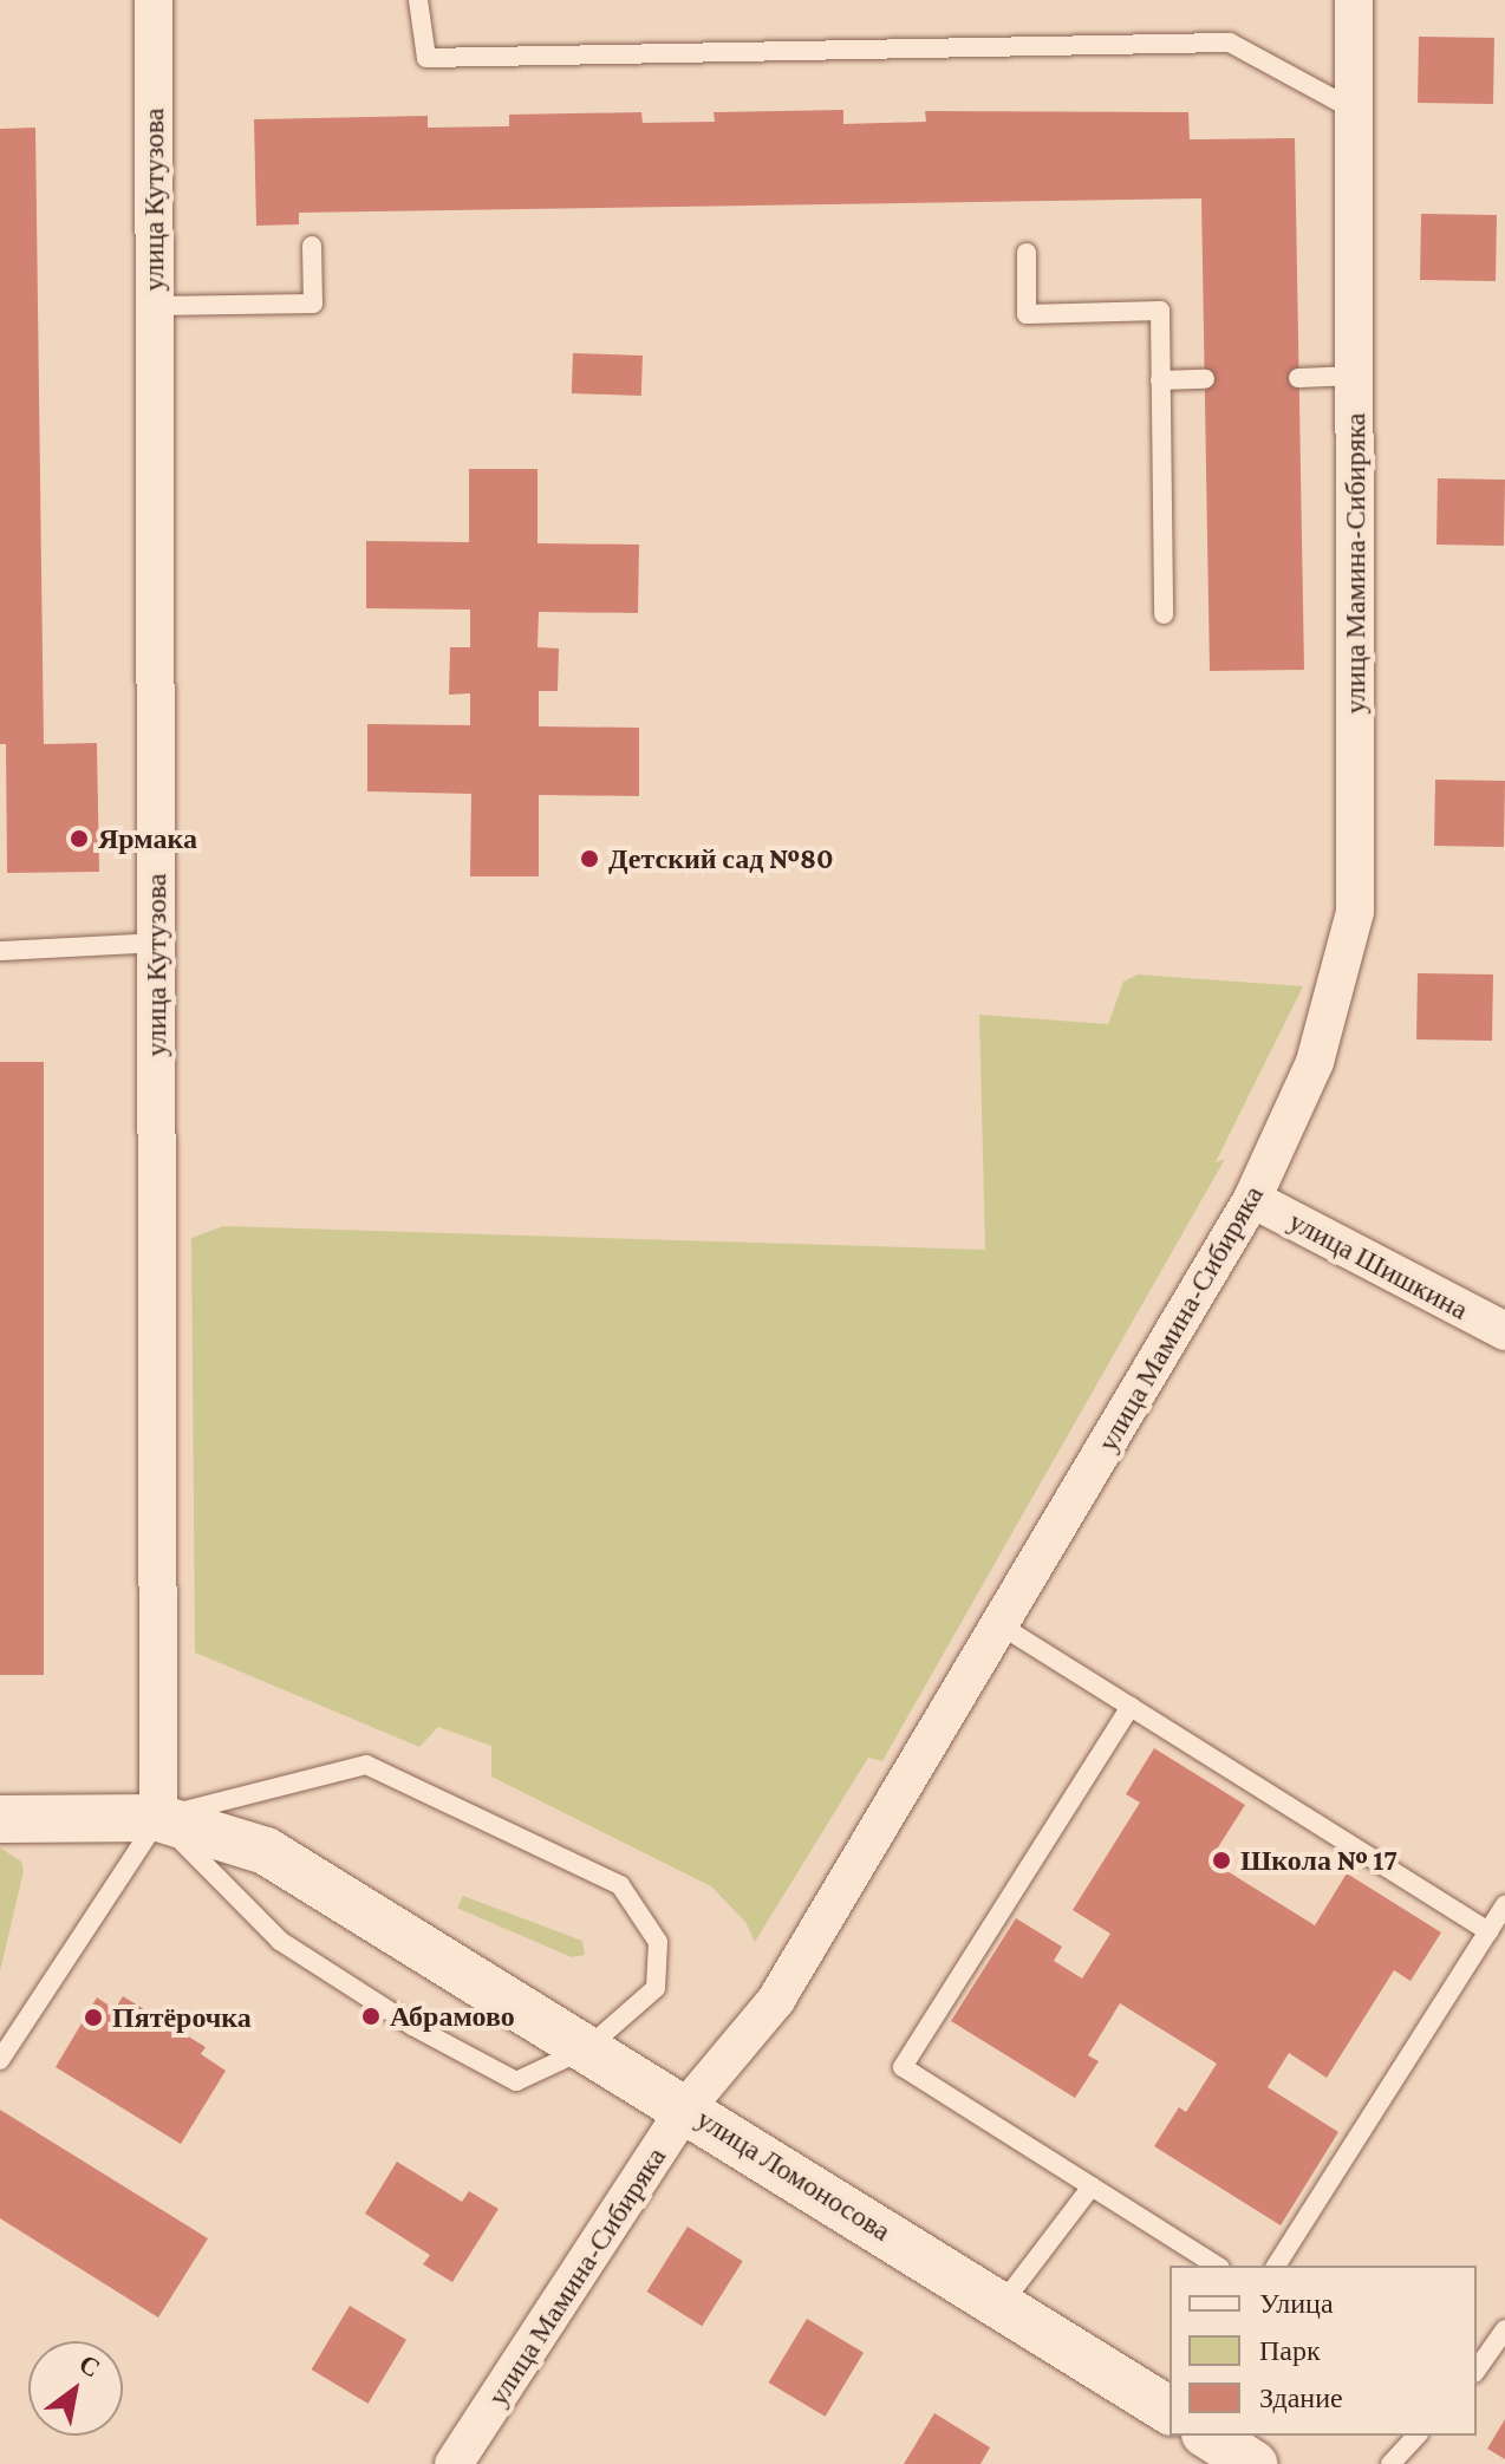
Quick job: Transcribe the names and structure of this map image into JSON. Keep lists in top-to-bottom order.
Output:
{
  "streets": {
    "street": [
      "улица Кутузова",
      "улица Мамина-Сибиряка",
      "улица Шишкина",
      "улица Ломоносова"
    ]
  },
  "crossings": [
    ["улица Кутузова", "улица Ломоносова"],
    ["улица Мамина-Сибиряка", "улица Шишкина"],
    ["улица Мамина-Сибиряка", "улица Ломоносова"]
  ],
  "places": [
    "Ярмака",
    "Детский сад №80",
    "Школа № 17",
    "Абрамово",
    "Пятёрочка"
  ],
  "legend": ["Улица", "Парк", "Здание"],
  "north": "top right"
}
